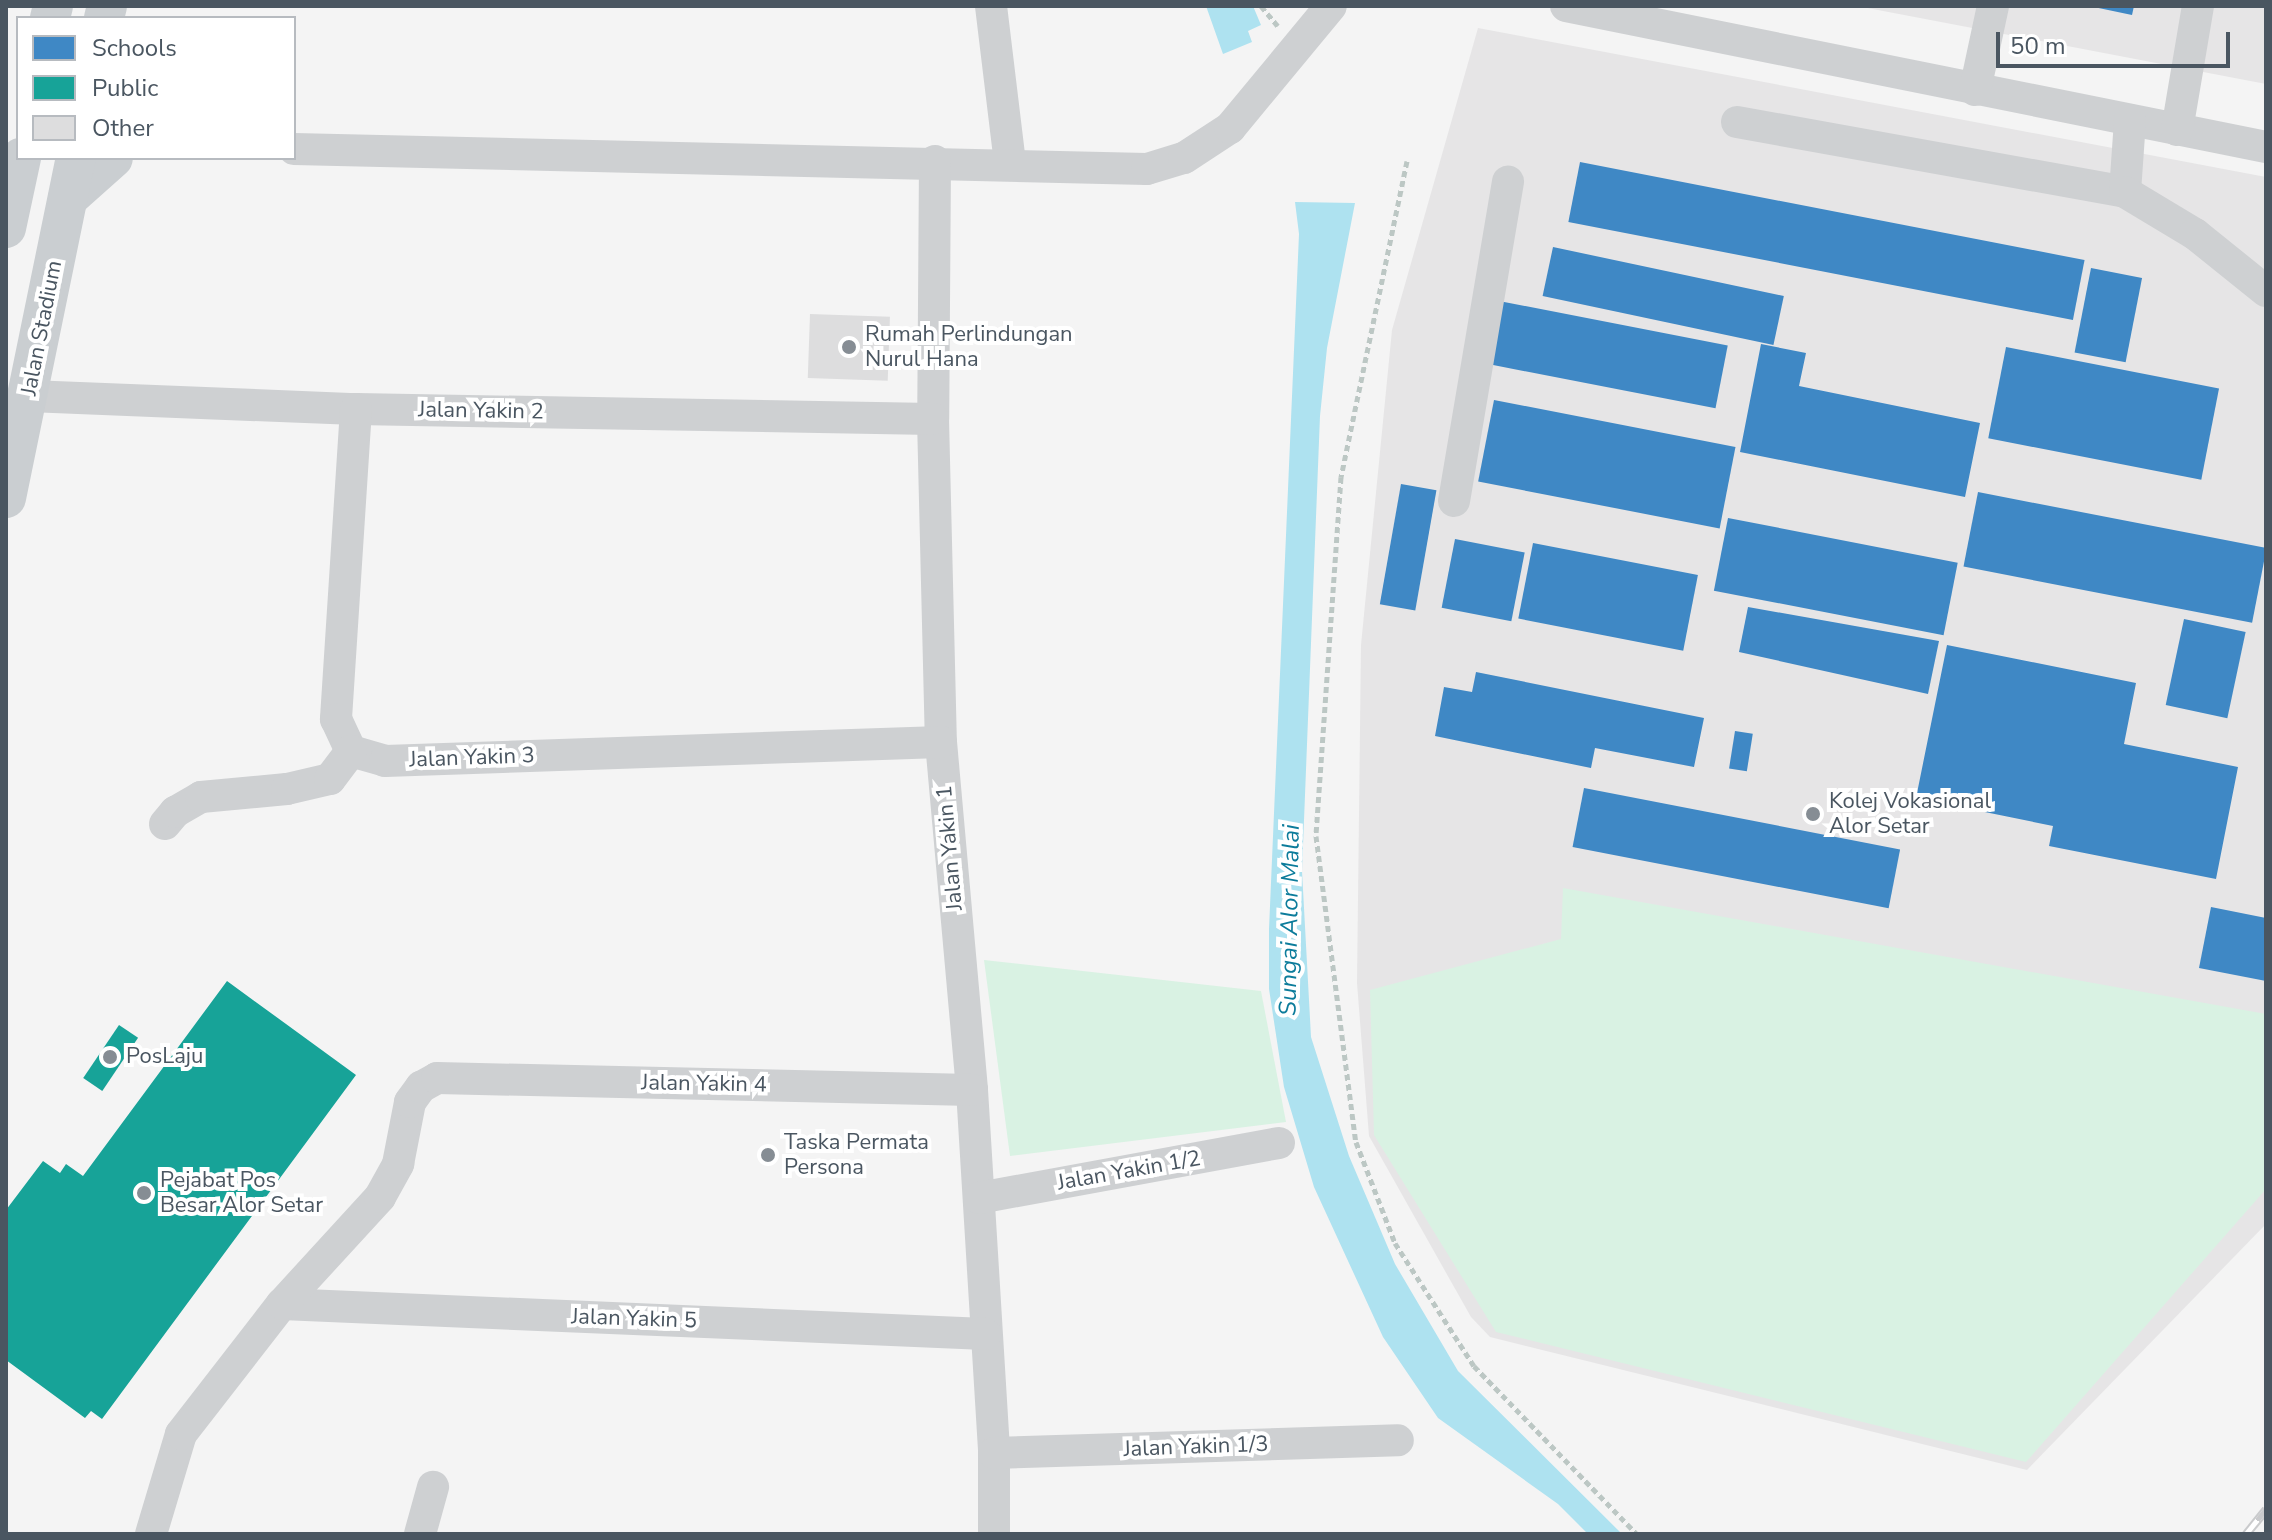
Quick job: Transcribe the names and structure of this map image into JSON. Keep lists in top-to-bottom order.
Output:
{
  "streets": {
    "main road": ["Jalan Stadium"],
    "street": [
      "Jalan Yakin 2",
      "Jalan Yakin 3",
      "Jalan Yakin 1",
      "Jalan Yakin 4",
      "Jalan Yakin 1/2",
      "Jalan Yakin 5",
      "Jalan Yakin 1/3"
    ]
  },
  "crossings": [
    ["Jalan Stadium", "Jalan Yakin 2"],
    ["Jalan Yakin 2", "Jalan Yakin 1"],
    ["Jalan Yakin 3", "Jalan Yakin 1"],
    ["Jalan Yakin 1", "Jalan Yakin 4"],
    ["Jalan Yakin 1", "Jalan Yakin 1/2"],
    ["Jalan Yakin 1", "Jalan Yakin 5"],
    ["Jalan Yakin 1", "Jalan Yakin 1/3"],
    ["Jalan Yakin 4", "Jalan Yakin 5"]
  ],
  "water": ["Sungai Alor Malai"],
  "places": [
    "Rumah Perlindungan Nurul Hana",
    "Kolej Vokasional Alor Setar",
    "PosLaju",
    "Taska Permata Persona",
    "Pejabat Pos Besar Alor Setar"
  ],
  "legend": ["Schools", "Public", "Other"],
  "scale_bar": "50 m"
}
